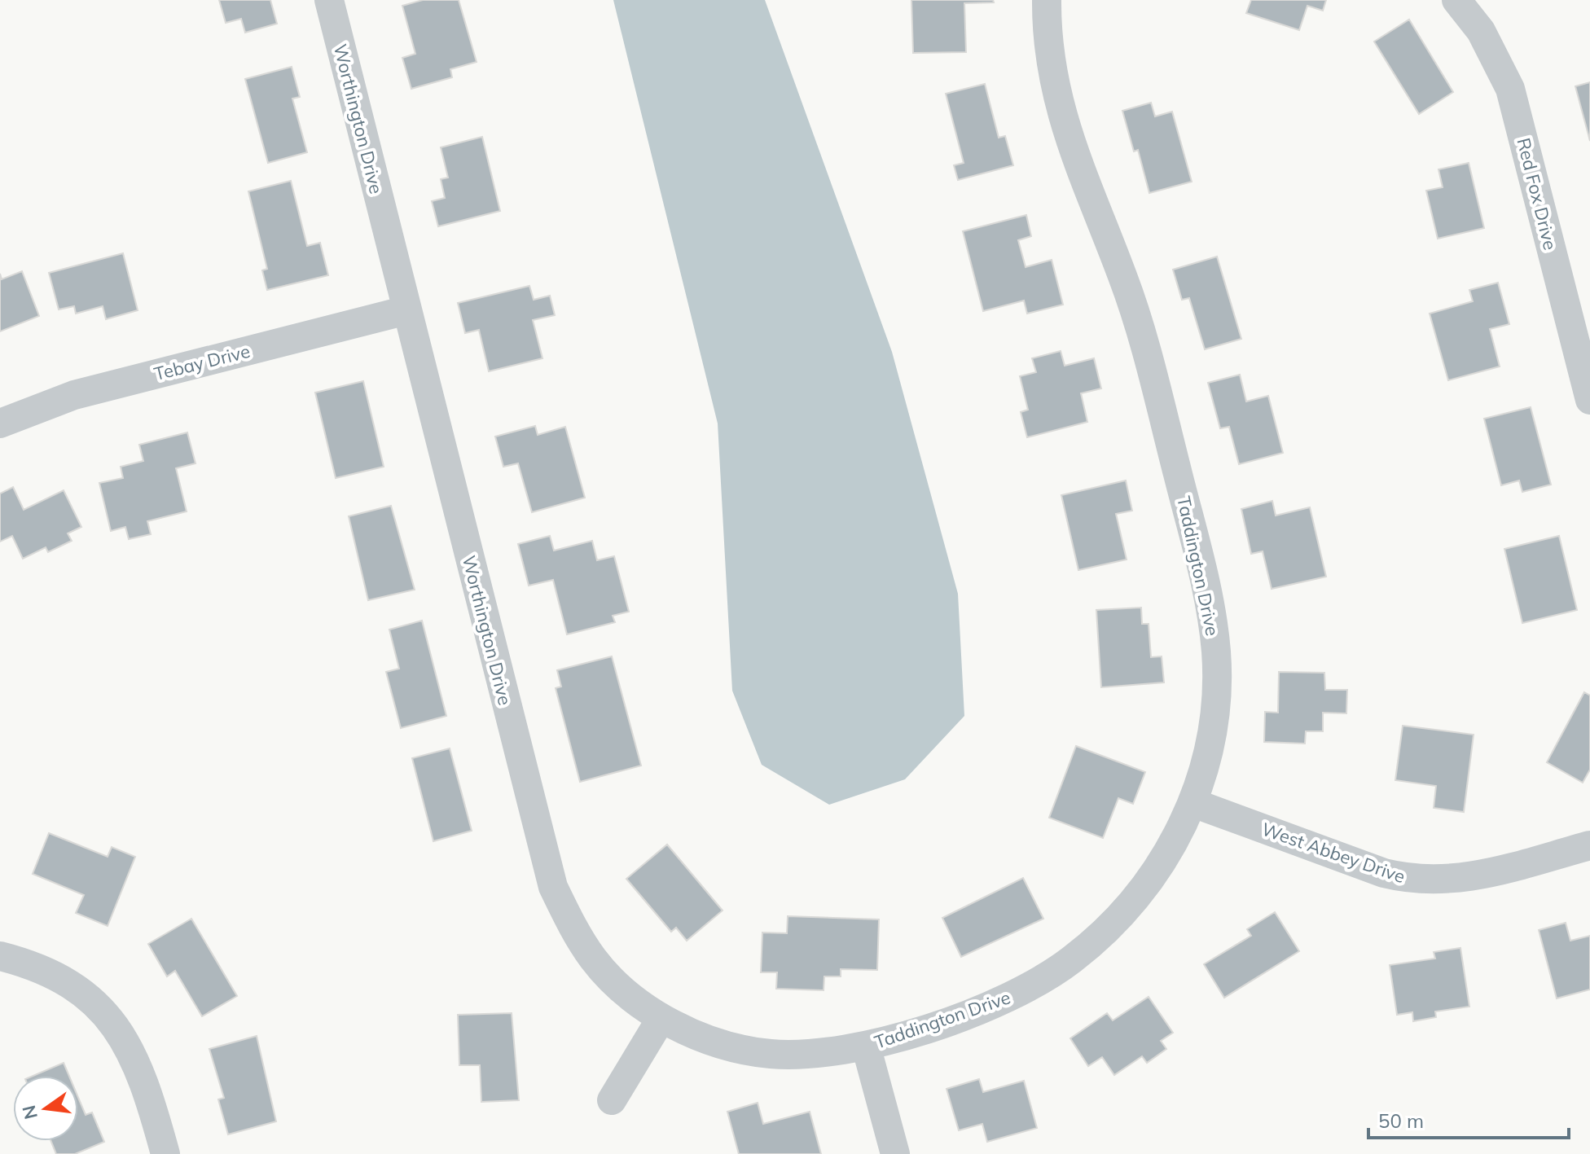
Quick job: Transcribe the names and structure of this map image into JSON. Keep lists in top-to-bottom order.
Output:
{
  "streets": {
    "street": [
      "Worthington Drive",
      "Red Fox Drive",
      "Tebay Drive",
      "Taddington Drive",
      "West Abbey Drive"
    ]
  },
  "crossings": [
    ["Worthington Drive", "Tebay Drive"],
    ["Worthington Drive", "Taddington Drive"],
    ["Taddington Drive", "West Abbey Drive"]
  ],
  "scale_bar": "50 m",
  "north": "left"
}
